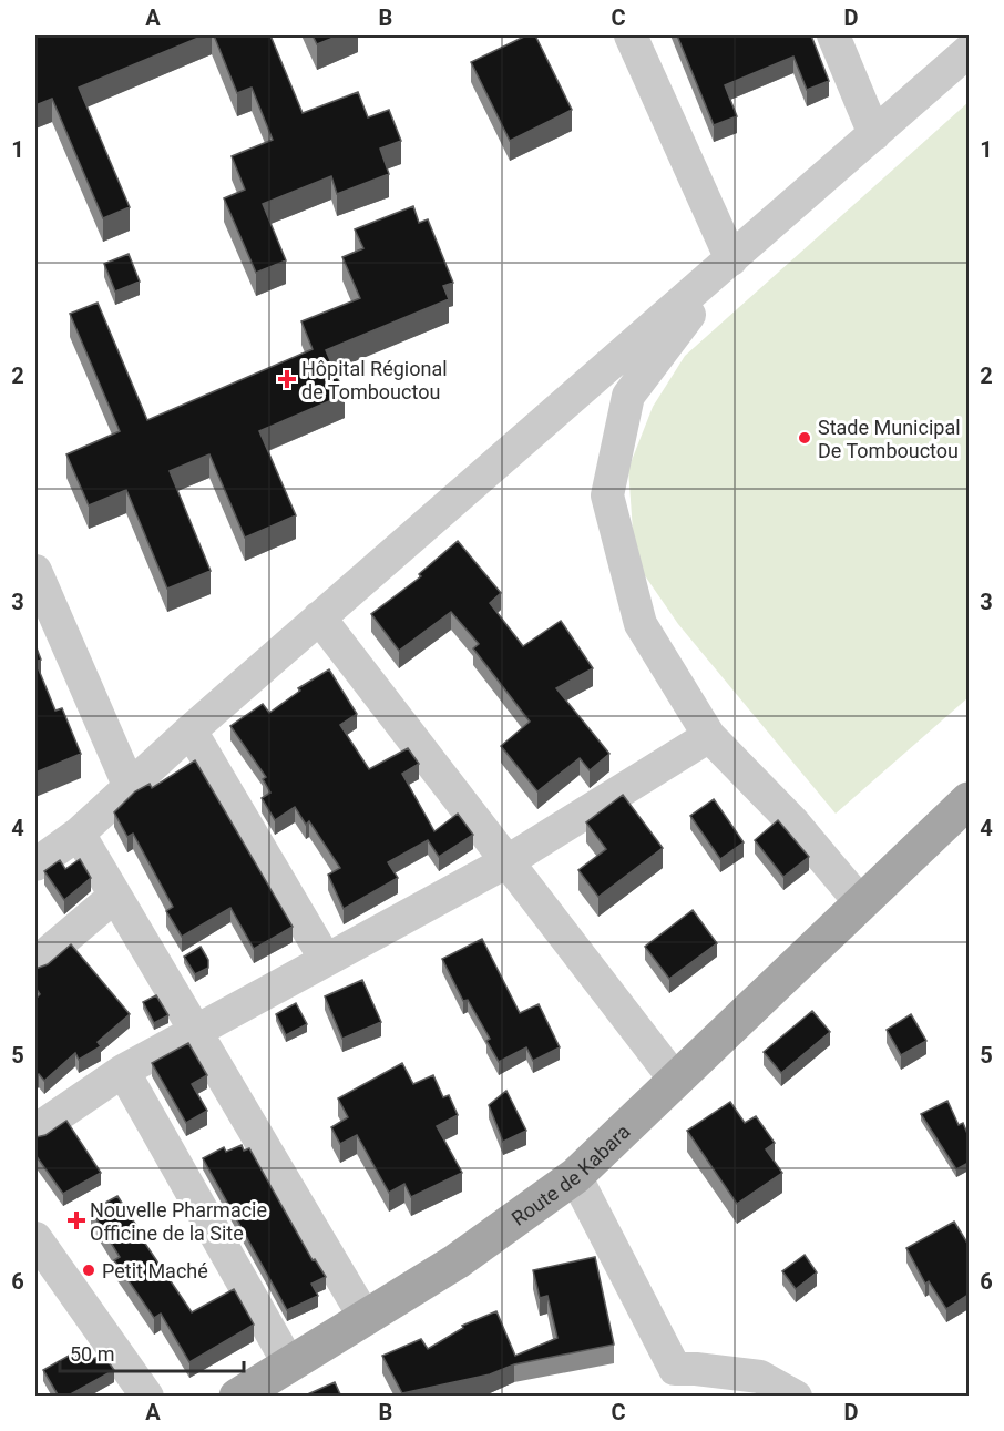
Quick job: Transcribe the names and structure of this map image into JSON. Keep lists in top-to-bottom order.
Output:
{
  "streets": {
    "main road": ["Route de Kabara"]
  },
  "places": {
    "health": ["Hôpital Régional de Tombouctou", "Nouvelle Pharmacie Officine de la Site"],
    "other": ["Stade Municipal De Tombouctou", "Petit Maché"]
  },
  "scale_bar": "50 m",
  "grid": {
    "columns": [
      "A",
      "B",
      "C",
      "D"
    ],
    "rows": [
      "1",
      "2",
      "3",
      "4",
      "5",
      "6"
    ]
  }
}
